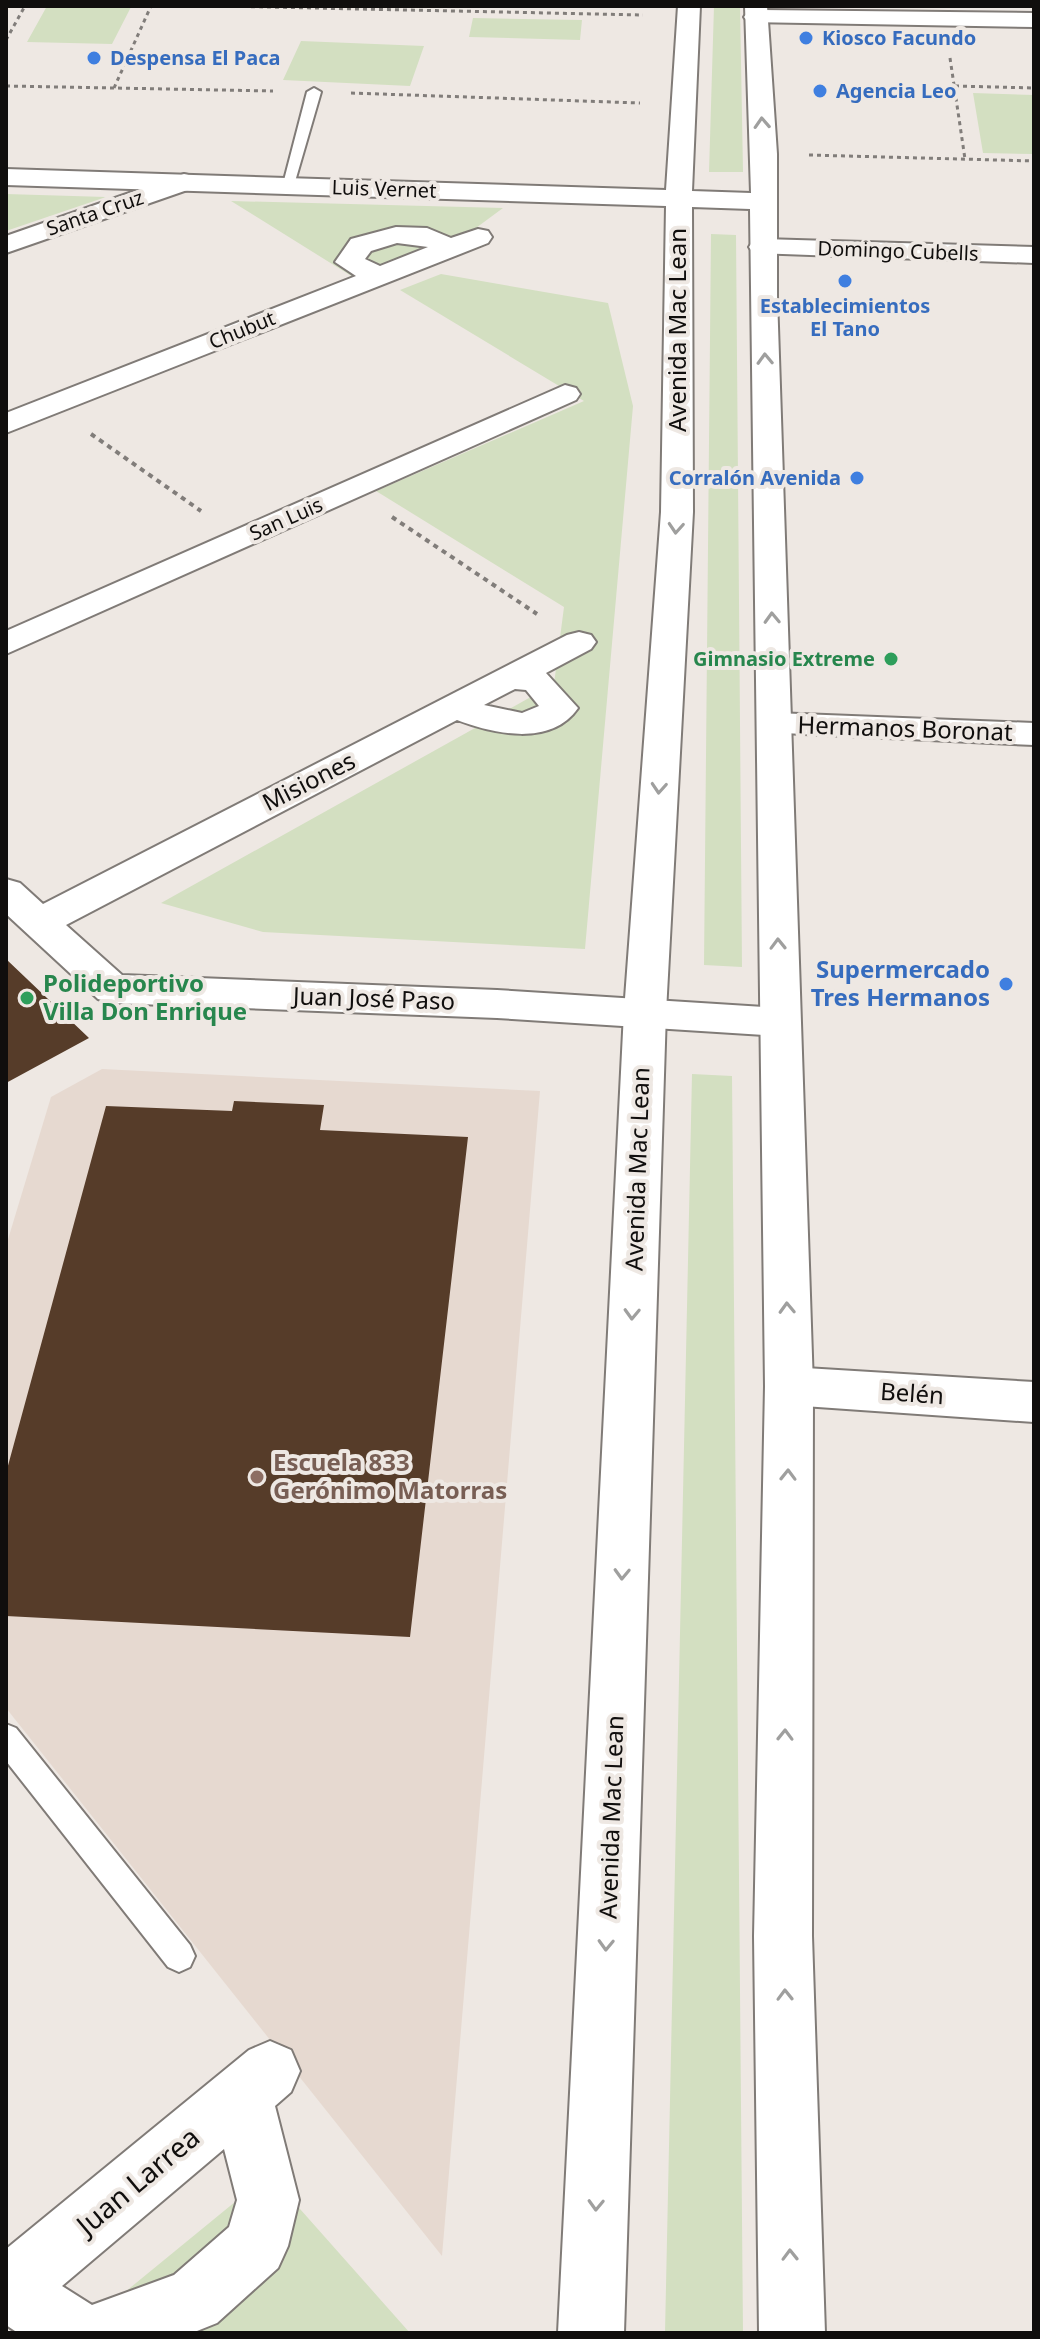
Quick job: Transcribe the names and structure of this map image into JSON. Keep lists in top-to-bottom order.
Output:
{
  "streets": {
    "main road": [
      "Luis Vernet",
      "Santa Cruz",
      "Domingo Cubells",
      "Chubut",
      "Avenida Mac Lean",
      "San Luis",
      "Hermanos Boronat",
      "Misiones",
      "Juan José Paso",
      "Belén",
      "Juan Larrea"
    ]
  },
  "crossings": [
    ["Luis Vernet", "Santa Cruz"],
    ["Luis Vernet", "Avenida Mac Lean"],
    ["Avenida Mac Lean", "Juan José Paso"],
    ["Misiones", "Juan José Paso"]
  ],
  "places": [
    "Kiosco Facundo",
    "Despensa El Paca",
    "Agencia Leo",
    "Establecimientos El Tano",
    "Corralón Avenida",
    "Gimnasio Extreme",
    "Supermercado Tres Hermanos",
    "Polideportivo Villa Don Enrique",
    "Escuela 833 Gerónimo Matorras"
  ]
}
